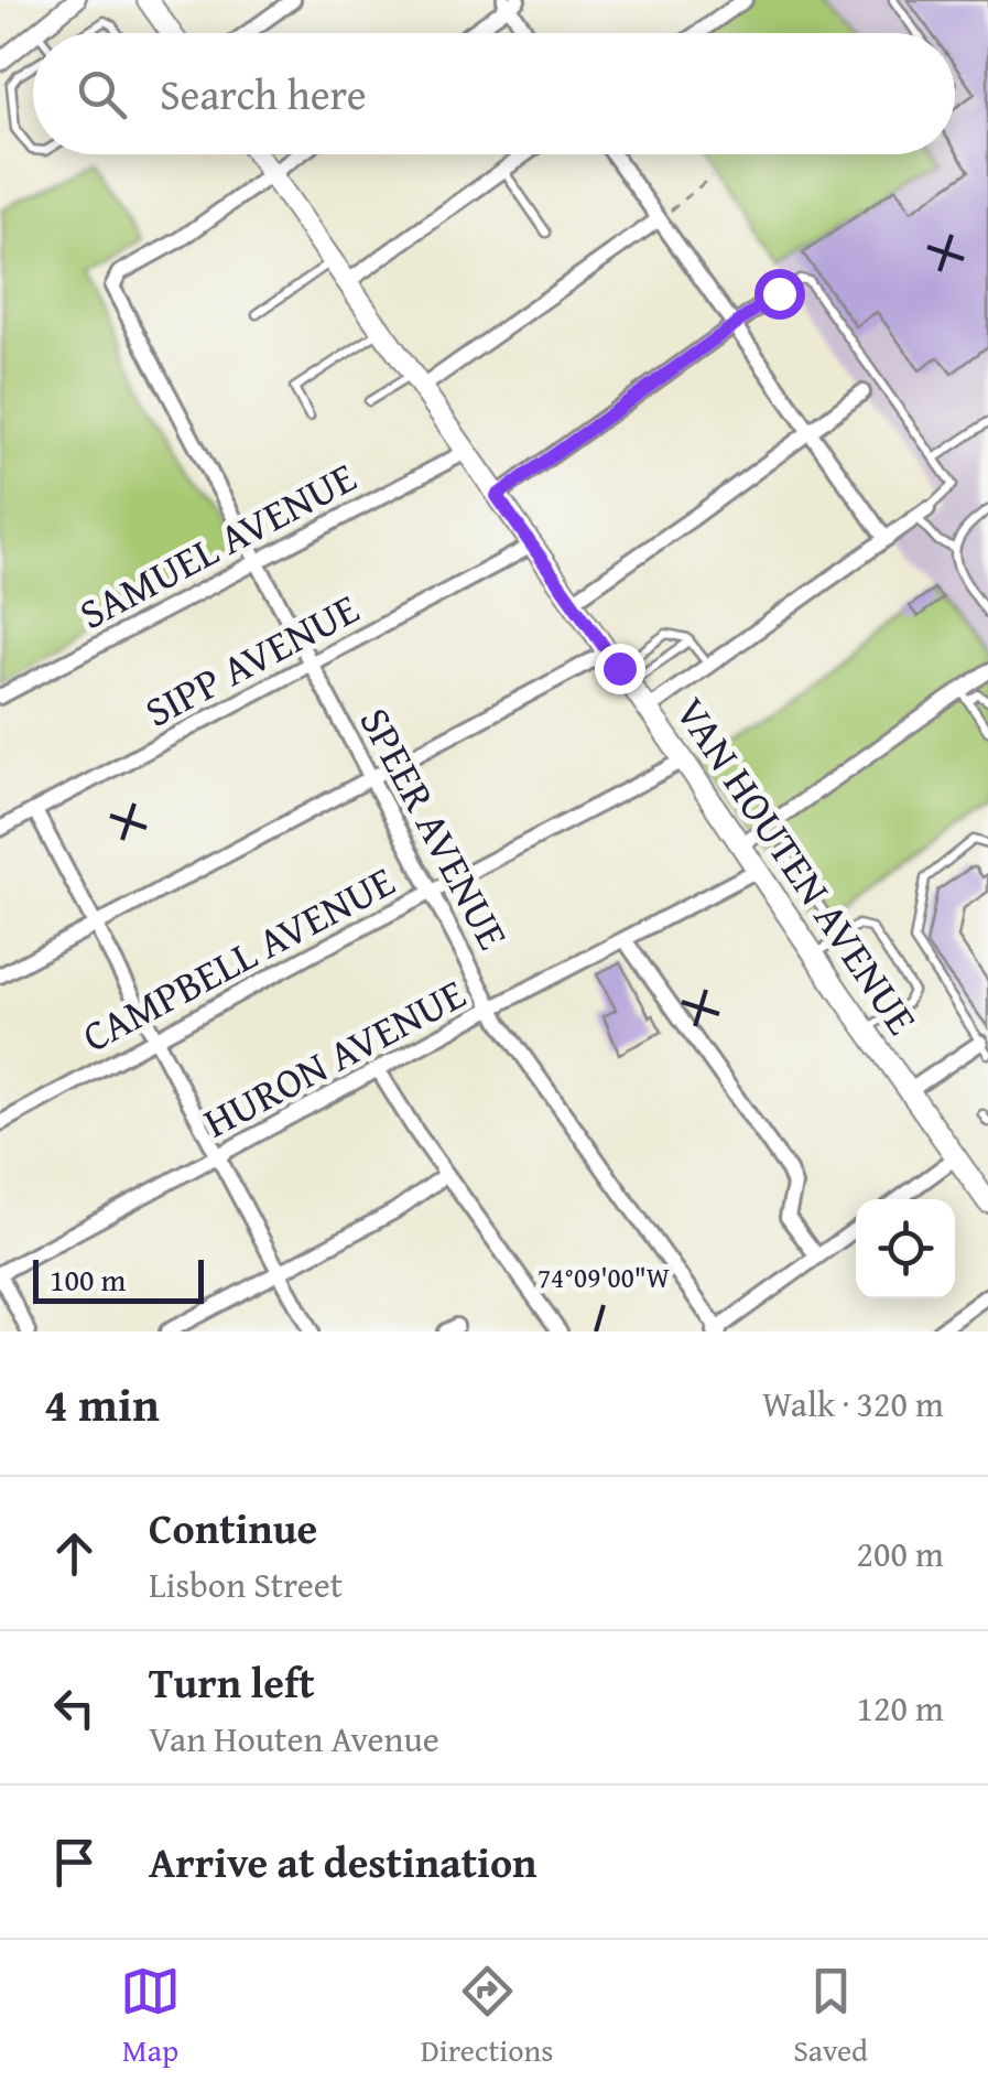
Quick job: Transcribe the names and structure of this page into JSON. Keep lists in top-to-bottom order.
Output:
{
  "streets": {
    "main road": ["VAN HOUTEN AVENUE"],
    "street": [
      "SAMUEL AVENUE",
      "SIPP AVENUE",
      "SPEER AVENUE",
      "CAMPBELL AVENUE",
      "HURON AVENUE"
    ]
  },
  "crossings": [
    ["SAMUEL AVENUE", "SPEER AVENUE"],
    ["SAMUEL AVENUE", "VAN HOUTEN AVENUE"],
    ["SIPP AVENUE", "SPEER AVENUE"],
    ["SIPP AVENUE", "VAN HOUTEN AVENUE"],
    ["SPEER AVENUE", "VAN HOUTEN AVENUE"],
    ["SPEER AVENUE", "CAMPBELL AVENUE"],
    ["SPEER AVENUE", "HURON AVENUE"],
    ["VAN HOUTEN AVENUE", "CAMPBELL AVENUE"],
    ["VAN HOUTEN AVENUE", "HURON AVENUE"]
  ],
  "scale_bar": "100 m",
  "page": {
    "search": "Search here",
    "scale": "100 m",
    "heading": ["4 min", "Walk · 320 m"],
    "list": [
      ["Continue", "Lisbon Street", "200 m"],
      ["Turn left", "Van Houten Avenue", "120 m"],
      "Arrive at destination"
    ],
    "nav": ["Map", "Directions", "Saved"]
  },
  "coordinates": ["74°09'00\"W"]
}
